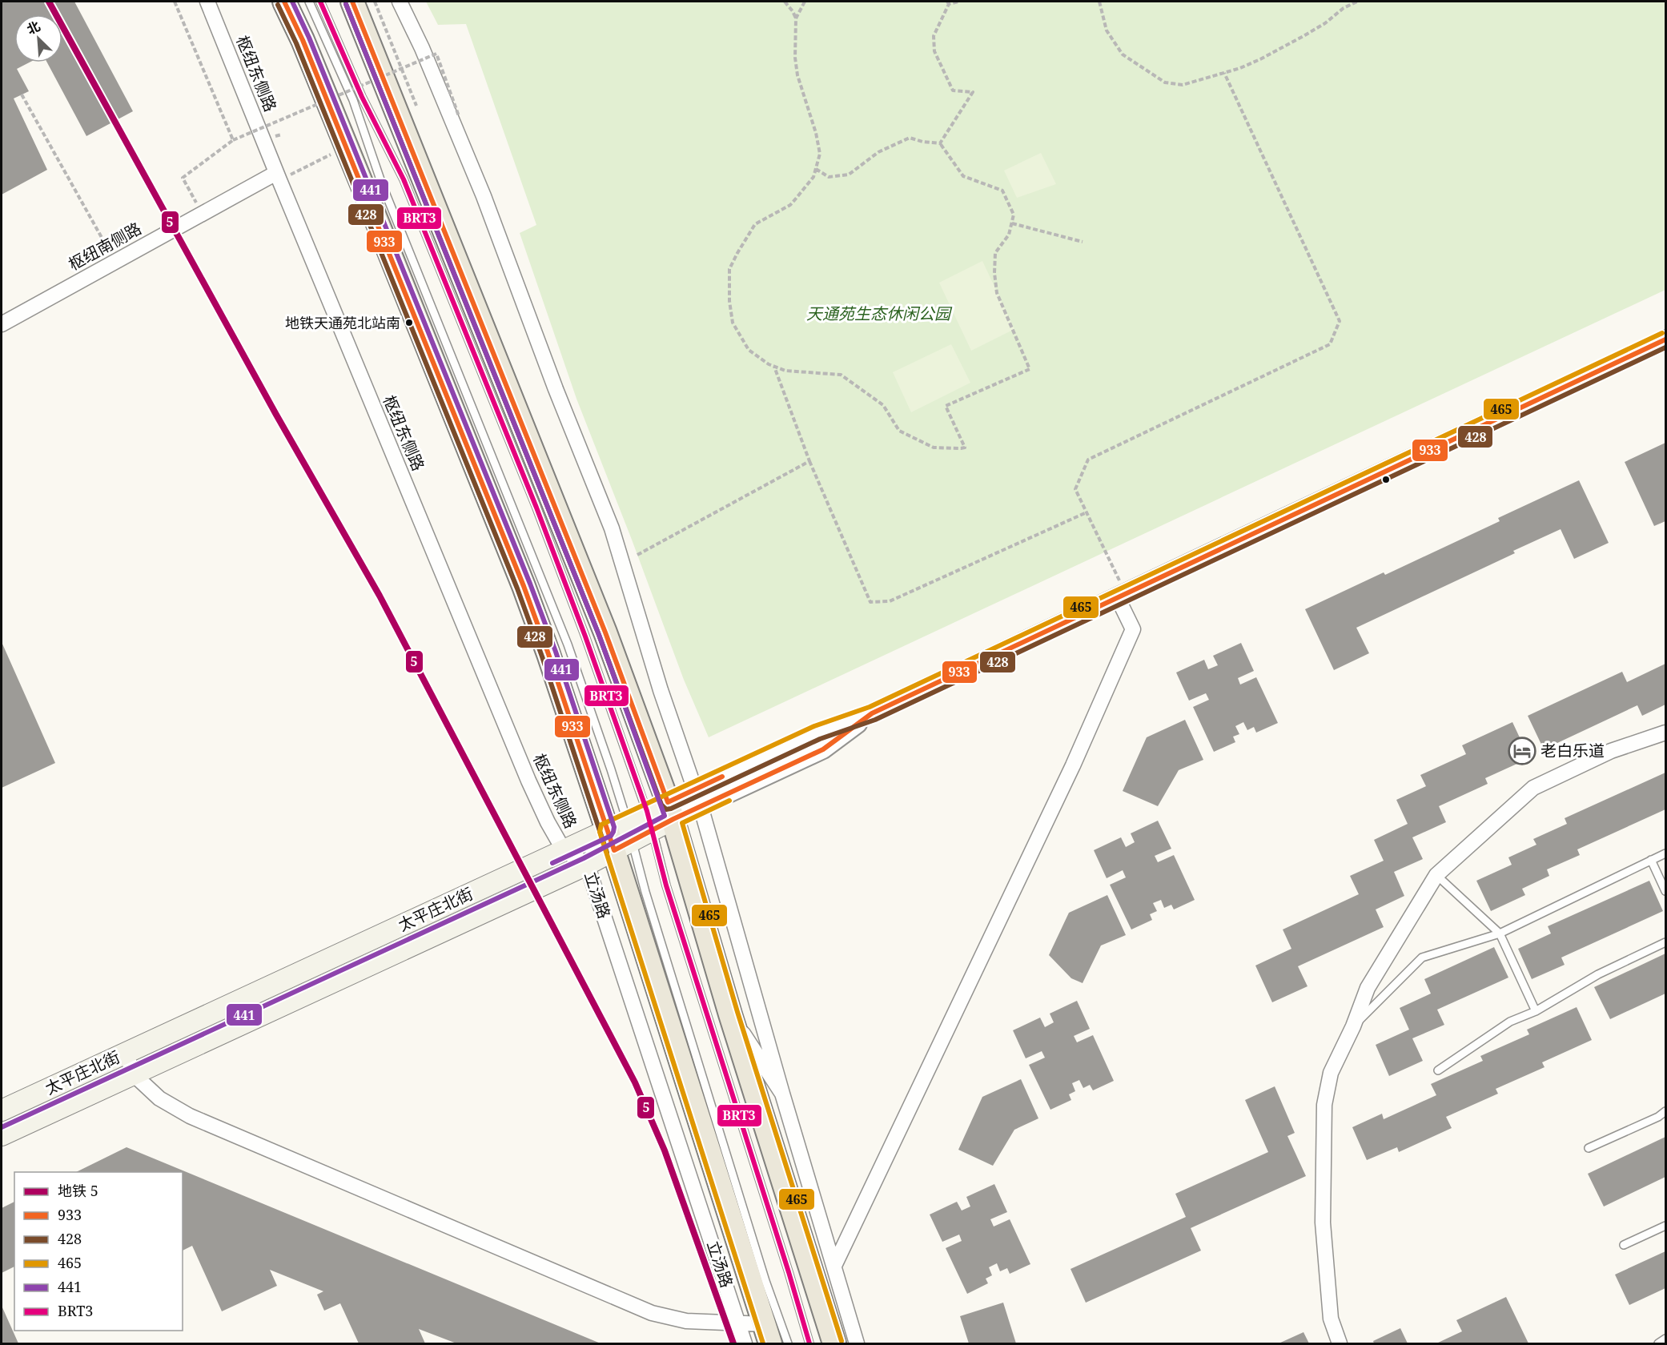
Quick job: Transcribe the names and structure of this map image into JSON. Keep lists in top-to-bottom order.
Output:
{
  "streets": {
    "main road": ["立汤路", "太平庄北街"],
    "street": ["枢纽东侧路", "枢纽南侧路"]
  },
  "crossings": [
    ["枢纽东侧路", "枢纽南侧路"],
    ["枢纽东侧路", "立汤路"],
    ["枢纽东侧路", "太平庄北街"],
    ["立汤路", "太平庄北街"]
  ],
  "parks": ["天通苑生态休闲公园"],
  "places": {
    "other": ["地铁天通苑北站南"],
    "hotel": ["老白乐道"]
  },
  "lines": [
    "metro line 5",
    "transit line 933",
    "transit line 441",
    "transit line BRT3",
    "transit line 428",
    "transit line 465"
  ],
  "legend": [
    "地铁 5",
    "933",
    "428",
    "465",
    "441",
    "BRT3"
  ],
  "north": "top left"
}
